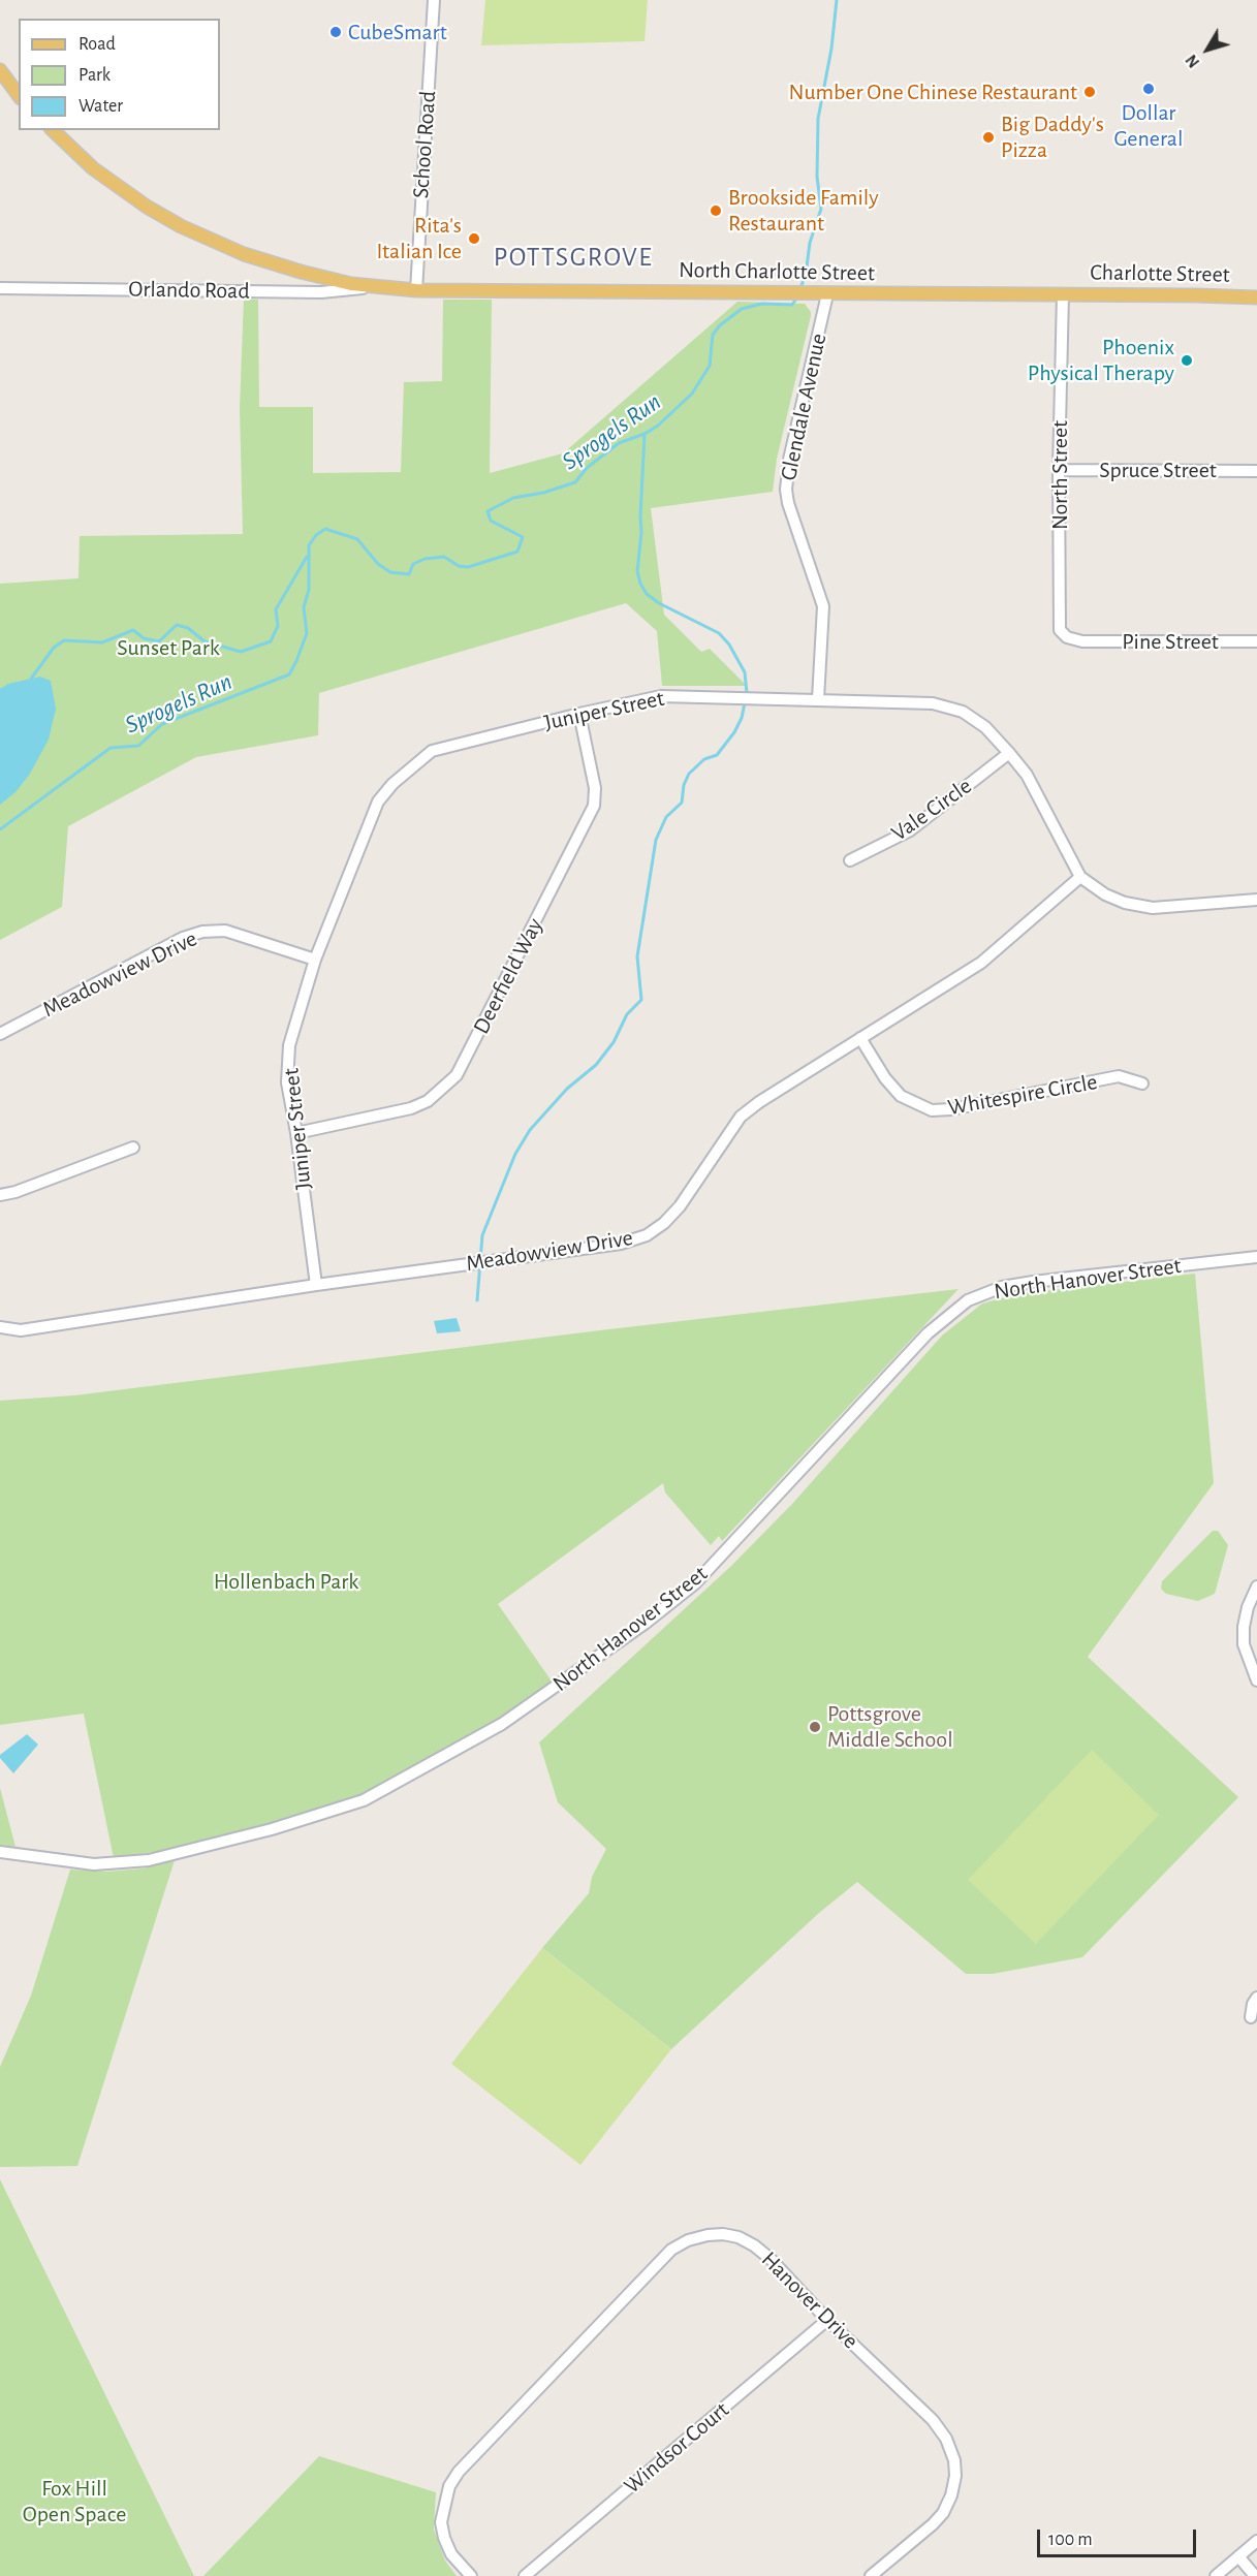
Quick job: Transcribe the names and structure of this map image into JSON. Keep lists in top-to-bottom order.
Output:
{
  "streets": {
    "main road": ["North Charlotte Street", "Charlotte Street"],
    "street": [
      "School Road",
      "Orlando Road",
      "Glendale Avenue",
      "Spruce Street",
      "North Street",
      "Pine Street",
      "Juniper Street",
      "Vale Circle",
      "Meadowview Drive",
      "Deerfield Way",
      "Whitespire Circle",
      "North Hanover Street",
      "Hanover Drive",
      "Windsor Court"
    ]
  },
  "crossings": [
    ["School Road", "North Charlotte Street"],
    ["North Charlotte Street", "Charlotte Street"],
    ["North Charlotte Street", "Orlando Road"],
    ["North Charlotte Street", "Glendale Avenue"],
    ["North Charlotte Street", "North Street"],
    ["Charlotte Street", "North Street"],
    ["Glendale Avenue", "Juniper Street"],
    ["Spruce Street", "North Street"],
    ["North Street", "Pine Street"],
    ["Juniper Street", "Vale Circle"],
    ["Juniper Street", "Meadowview Drive"],
    ["Juniper Street", "Deerfield Way"],
    ["Meadowview Drive", "Whitespire Circle"],
    ["Hanover Drive", "Windsor Court"]
  ],
  "districts": ["POTTSGROVE"],
  "water": ["Sprogels Run"],
  "parks": ["Sunset Park", "Hollenbach Park", "Fox Hill Open Space"],
  "places": [
    "CubeSmart",
    "Dollar General",
    "Number One Chinese Restaurant",
    "Big Daddy's Pizza",
    "Brookside Family Restaurant",
    "Rita's Italian Ice",
    "Phoenix Physical Therapy",
    "Pottsgrove Middle School"
  ],
  "legend": ["Road", "Park", "Water"],
  "scale_bar": "100 m",
  "north": "bottom left"
}
